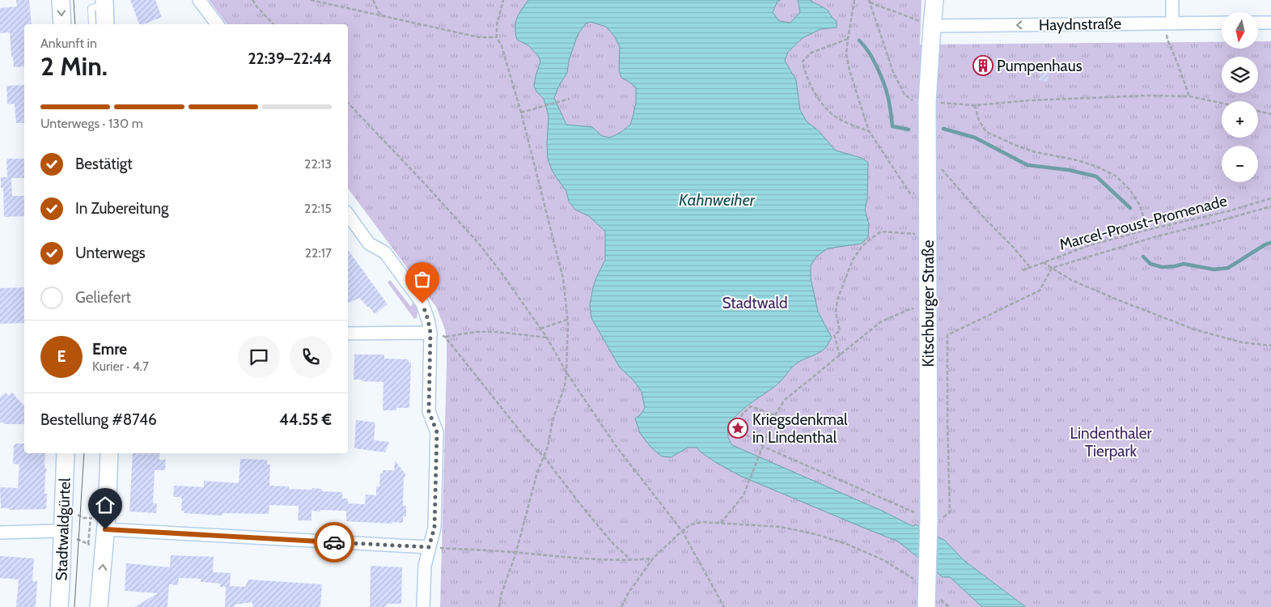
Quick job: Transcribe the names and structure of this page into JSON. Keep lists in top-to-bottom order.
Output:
{
  "streets": {
    "street": ["Haydnstraße", "Kitschburger Straße", "Stadtwaldgürtel"],
    "path": ["Marcel-Proust-Promenade"]
  },
  "crossings": [
    ["Haydnstraße", "Kitschburger Straße"]
  ],
  "one_way": ["Haydnstraße"],
  "water": ["Kahnweiher"],
  "parks": ["Stadtwald", "Lindenthaler Tierpark"],
  "places": {
    "building": ["Pumpenhaus"],
    "place": ["Kriegsdenkmal in Lindenthal"]
  },
  "north": "bottom",
  "page": {
    "map_buttons": ["+", "−"],
    "heading": ["2 Min.", "Ankunft in", "22:39–22:44"],
    "panel": [
      "Emre",
      "Kurier · 4.7",
      "Bestellung #8746",
      "44.55 €"
    ],
    "bar": "Unterwegs · 130 m",
    "list": [
      ["Bestätigt", "22:13"],
      ["In Zubereitung", "22:15"],
      ["Unterwegs", "22:17"],
      "Geliefert"
    ],
    "round": "E"
  }
}
